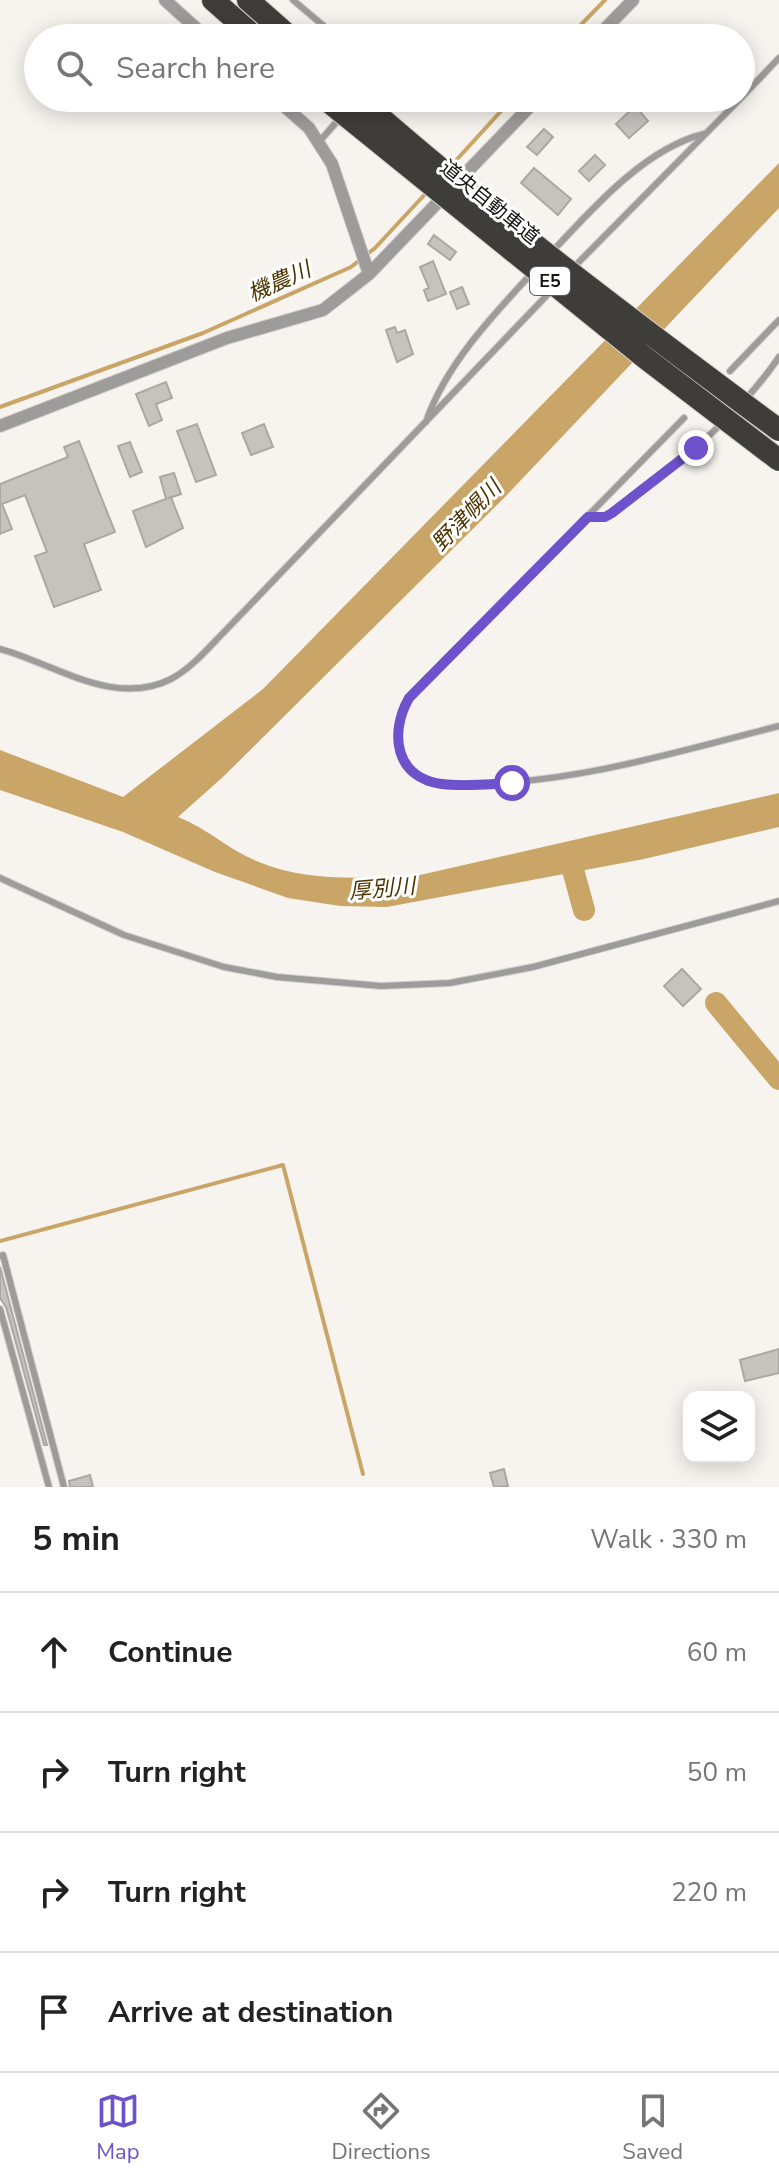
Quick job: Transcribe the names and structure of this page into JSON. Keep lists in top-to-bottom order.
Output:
{
  "streets": {
    "highway": ["道央自動車道", "E5"]
  },
  "water": ["機農川", "野津幌川", "厚別川"],
  "page": {
    "search": "Search here",
    "heading": ["5 min", "Walk · 330 m"],
    "list": [
      ["Continue", "60 m"],
      ["Turn right", "50 m"],
      ["Turn right", "220 m"],
      "Arrive at destination"
    ],
    "nav": ["Map", "Directions", "Saved"]
  }
}
